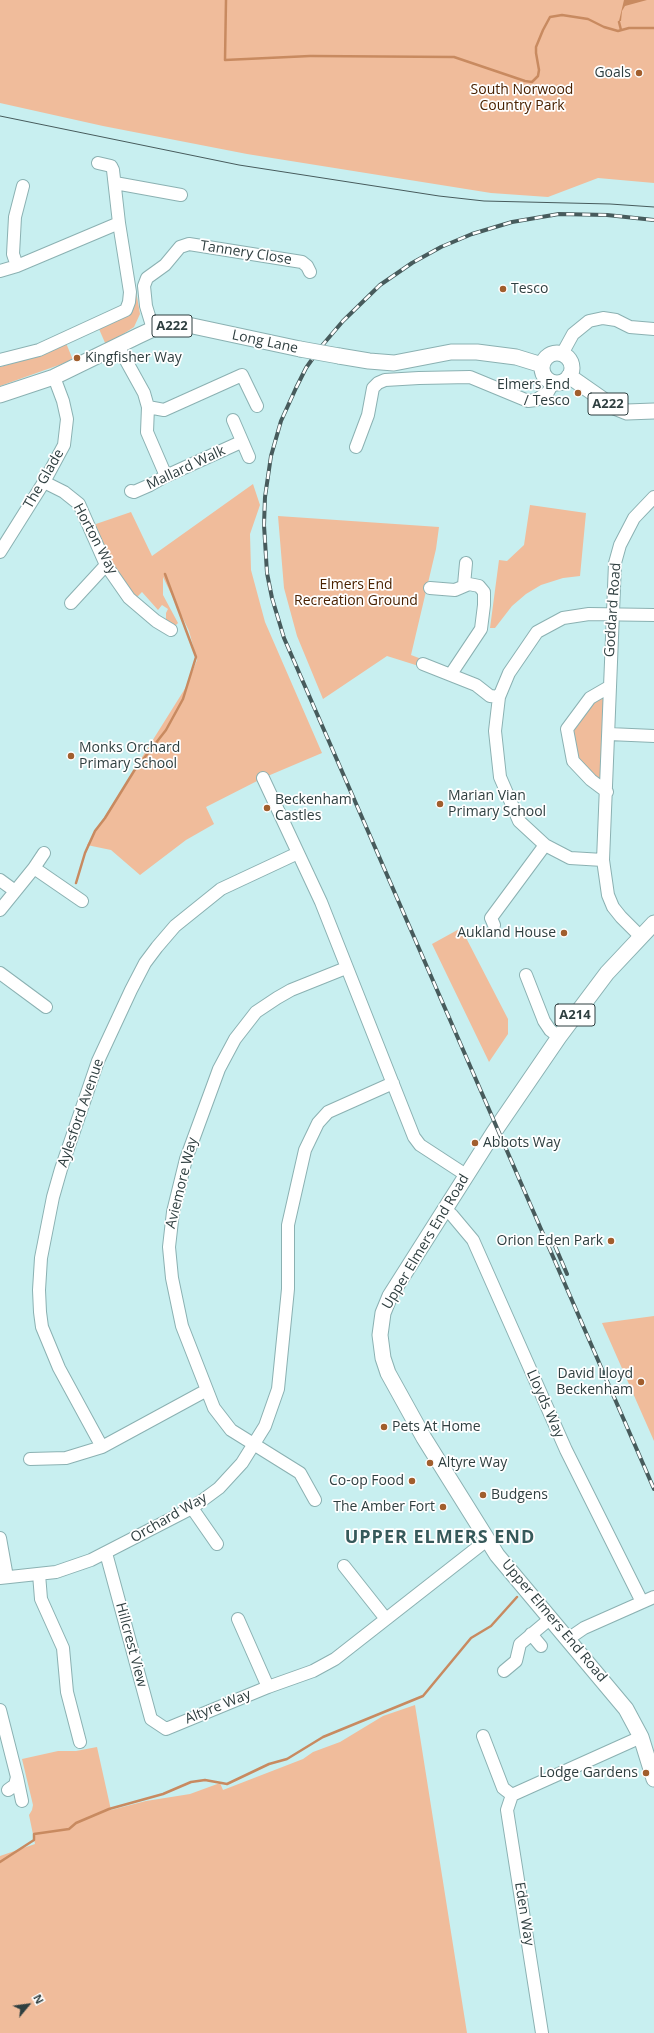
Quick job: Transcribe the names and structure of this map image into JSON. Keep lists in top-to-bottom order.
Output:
{
  "streets": {
    "main road": [
      "A222",
      "Long Lane",
      "A214",
      "Upper Elmers End Road"
    ],
    "street": [
      "Tannery Close",
      "Mallard Walk",
      "The Glade",
      "Horton Way",
      "Goddard Road",
      "Aylesford Avenue",
      "Aviemore Way",
      "Lloyds Way",
      "Orchard Way",
      "Hillcrest View",
      "Altyre Way",
      "Eden Way"
    ]
  },
  "crossings": [
    ["Tannery Close", "Long Lane"],
    ["A222", "Long Lane"],
    ["Long Lane", "The Glade"],
    ["The Glade", "Horton Way"],
    ["Goddard Road", "Upper Elmers End Road"],
    ["Aviemore Way", "Orchard Way"],
    ["Upper Elmers End Road", "Lloyds Way"],
    ["Upper Elmers End Road", "Altyre Way"],
    ["Orchard Way", "Hillcrest View"],
    ["Hillcrest View", "Altyre Way"]
  ],
  "districts": ["UPPER ELMERS END"],
  "parks": ["South Norwood Country Park", "Elmers End Recreation Ground"],
  "places": [
    "Goals",
    "Tesco",
    "Kingfisher Way",
    "Elmers End / Tesco",
    "Monks Orchard Primary School",
    "Marian Vian Primary School",
    "Beckenham Castles",
    "Aukland House",
    "Abbots Way",
    "Orion Eden Park",
    "David Lloyd Beckenham",
    "Pets At Home",
    "Altyre Way",
    "Co-op Food",
    "Budgens",
    "The Amber Fort",
    "Lodge Gardens"
  ],
  "north": "top right"
}
